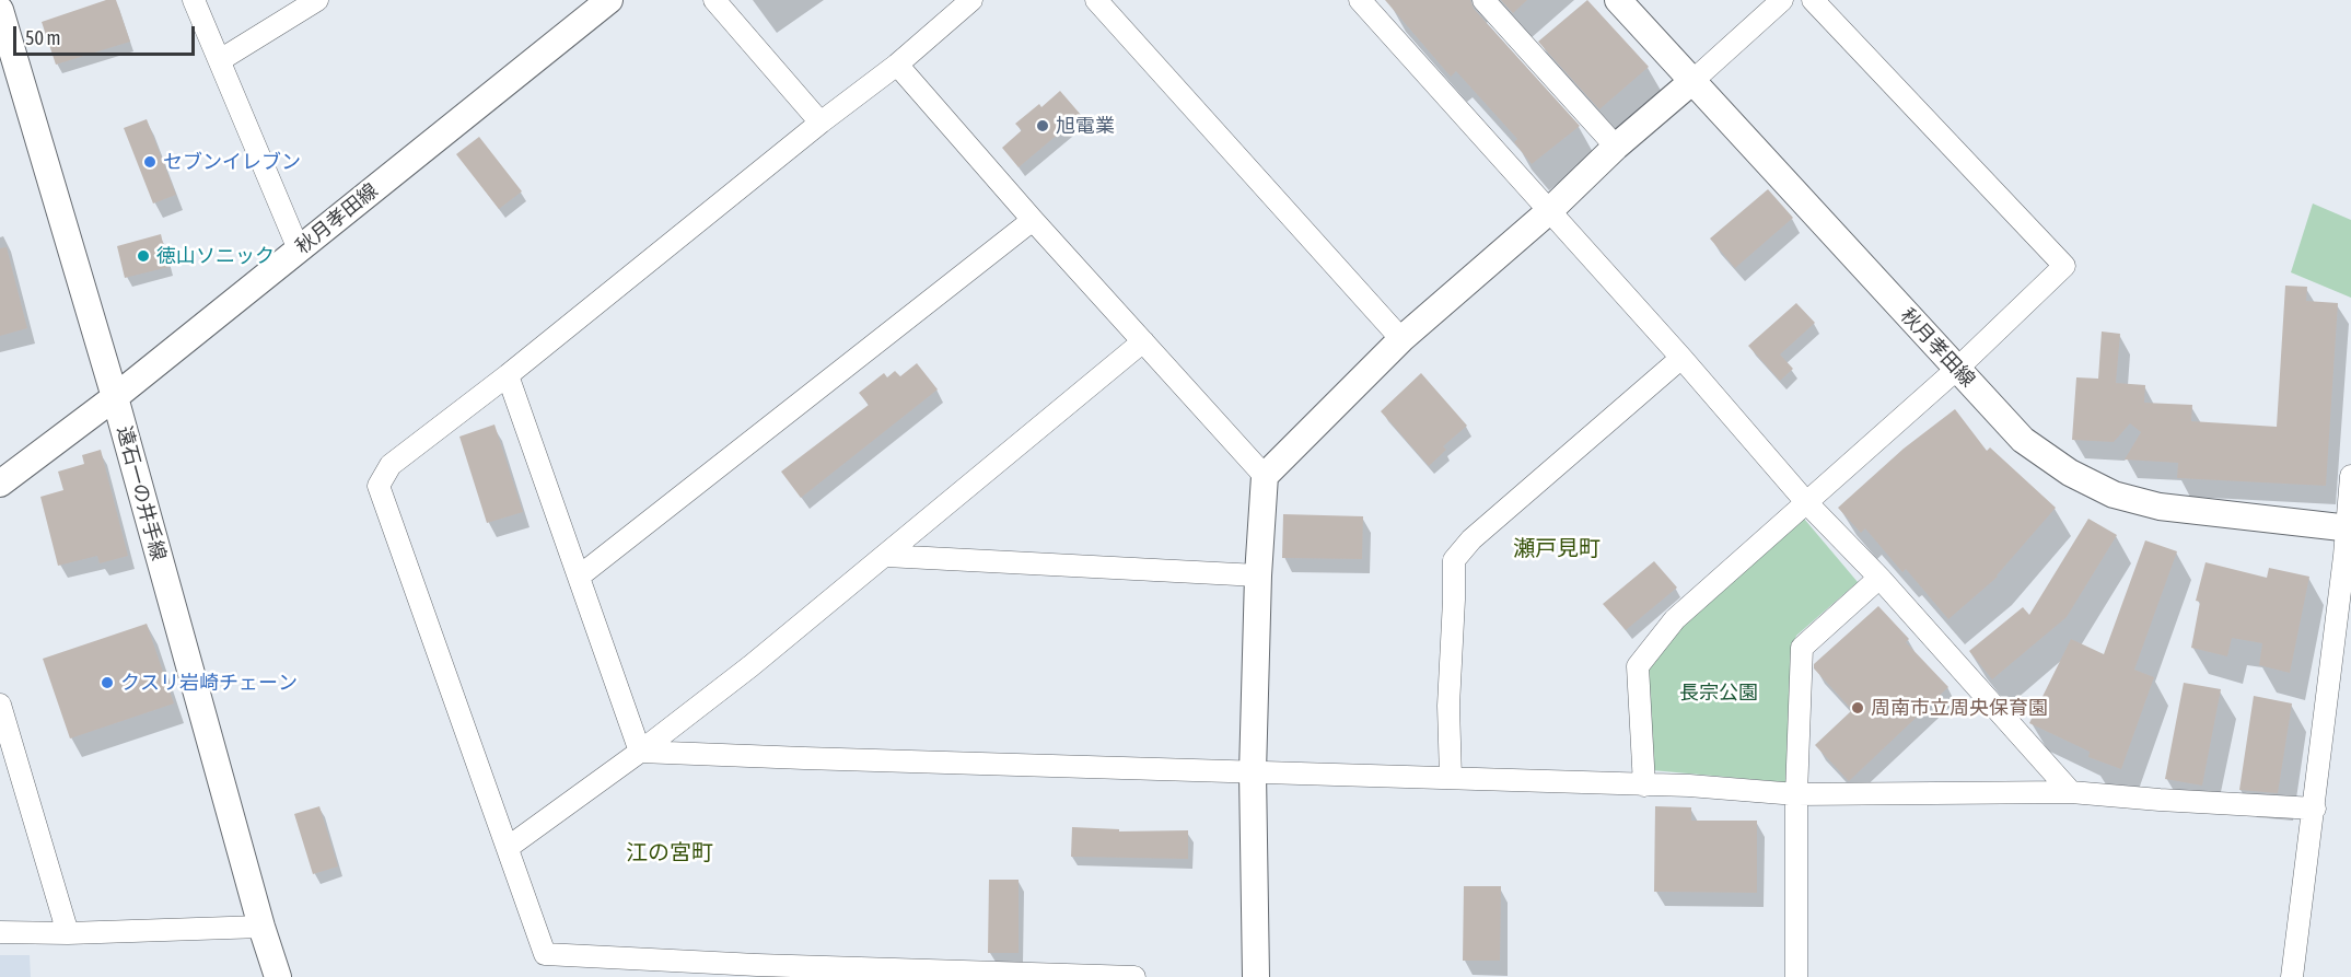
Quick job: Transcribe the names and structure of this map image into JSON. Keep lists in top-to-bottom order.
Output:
{
  "streets": {
    "street": ["秋月孝田線", "遠石一の井手線"]
  },
  "crossings": [
    ["秋月孝田線", "遠石一の井手線"]
  ],
  "districts": ["瀬戸見町", "江の宮町"],
  "parks": ["長宗公園"],
  "places": [
    "旭電業",
    "セブンイレブン",
    "徳山ソニック",
    "クスリ岩崎チェーン",
    "周南市立周央保育園"
  ],
  "scale_bar": "50 m"
}
